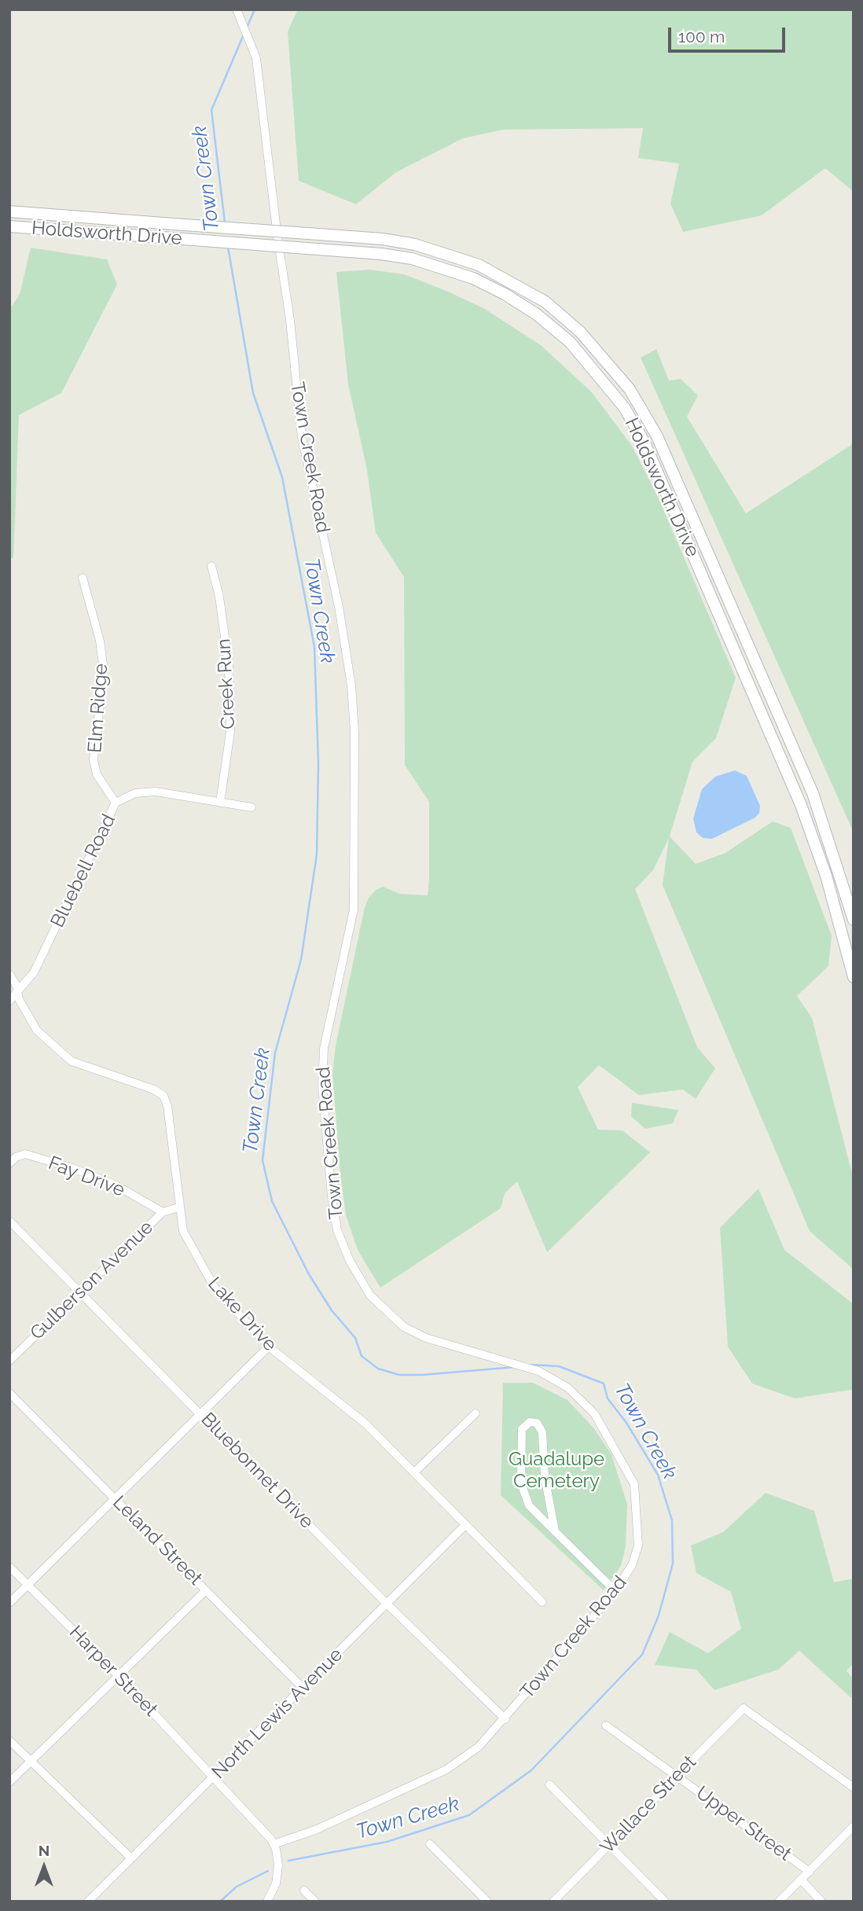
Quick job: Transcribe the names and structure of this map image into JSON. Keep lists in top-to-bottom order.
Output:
{
  "streets": {
    "main road": ["Holdsworth Drive"],
    "street": [
      "Town Creek Road",
      "Creek Run",
      "Elm Ridge",
      "Bluebell Road",
      "Fay Drive",
      "Gulberson Avenue",
      "Lake Drive",
      "Bluebonnet Drive",
      "Leland Street",
      "Harper Street",
      "North Lewis Avenue",
      "Wallace Street",
      "Upper Street"
    ]
  },
  "crossings": [
    ["Town Creek Road", "Bluebonnet Drive"],
    ["Town Creek Road", "Harper Street"],
    ["Creek Run", "Bluebell Road"],
    ["Elm Ridge", "Bluebell Road"],
    ["Bluebell Road", "Lake Drive"],
    ["Fay Drive", "Gulberson Avenue"],
    ["Gulberson Avenue", "Lake Drive"],
    ["Gulberson Avenue", "Bluebonnet Drive"],
    ["Lake Drive", "North Lewis Avenue"],
    ["Bluebonnet Drive", "North Lewis Avenue"],
    ["Leland Street", "North Lewis Avenue"],
    ["Harper Street", "North Lewis Avenue"],
    ["Wallace Street", "Upper Street"]
  ],
  "water": ["Town Creek"],
  "parks": ["Guadalupe Cemetery"],
  "scale_bar": "100 m",
  "north": "top"
}
